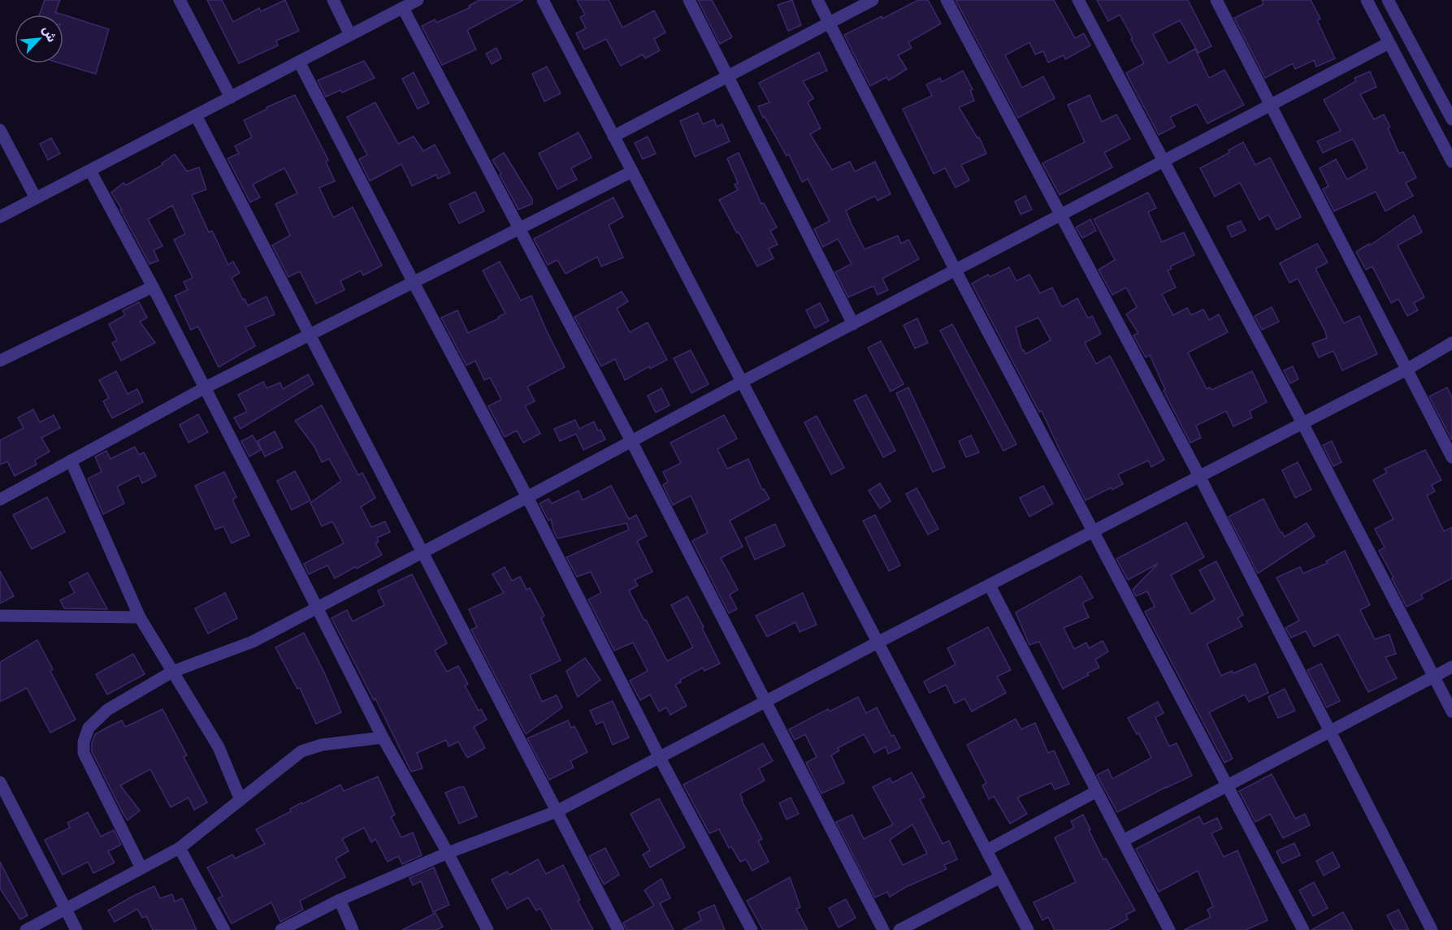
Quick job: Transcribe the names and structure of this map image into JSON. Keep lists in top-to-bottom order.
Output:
{
  "north": "top right"
}
